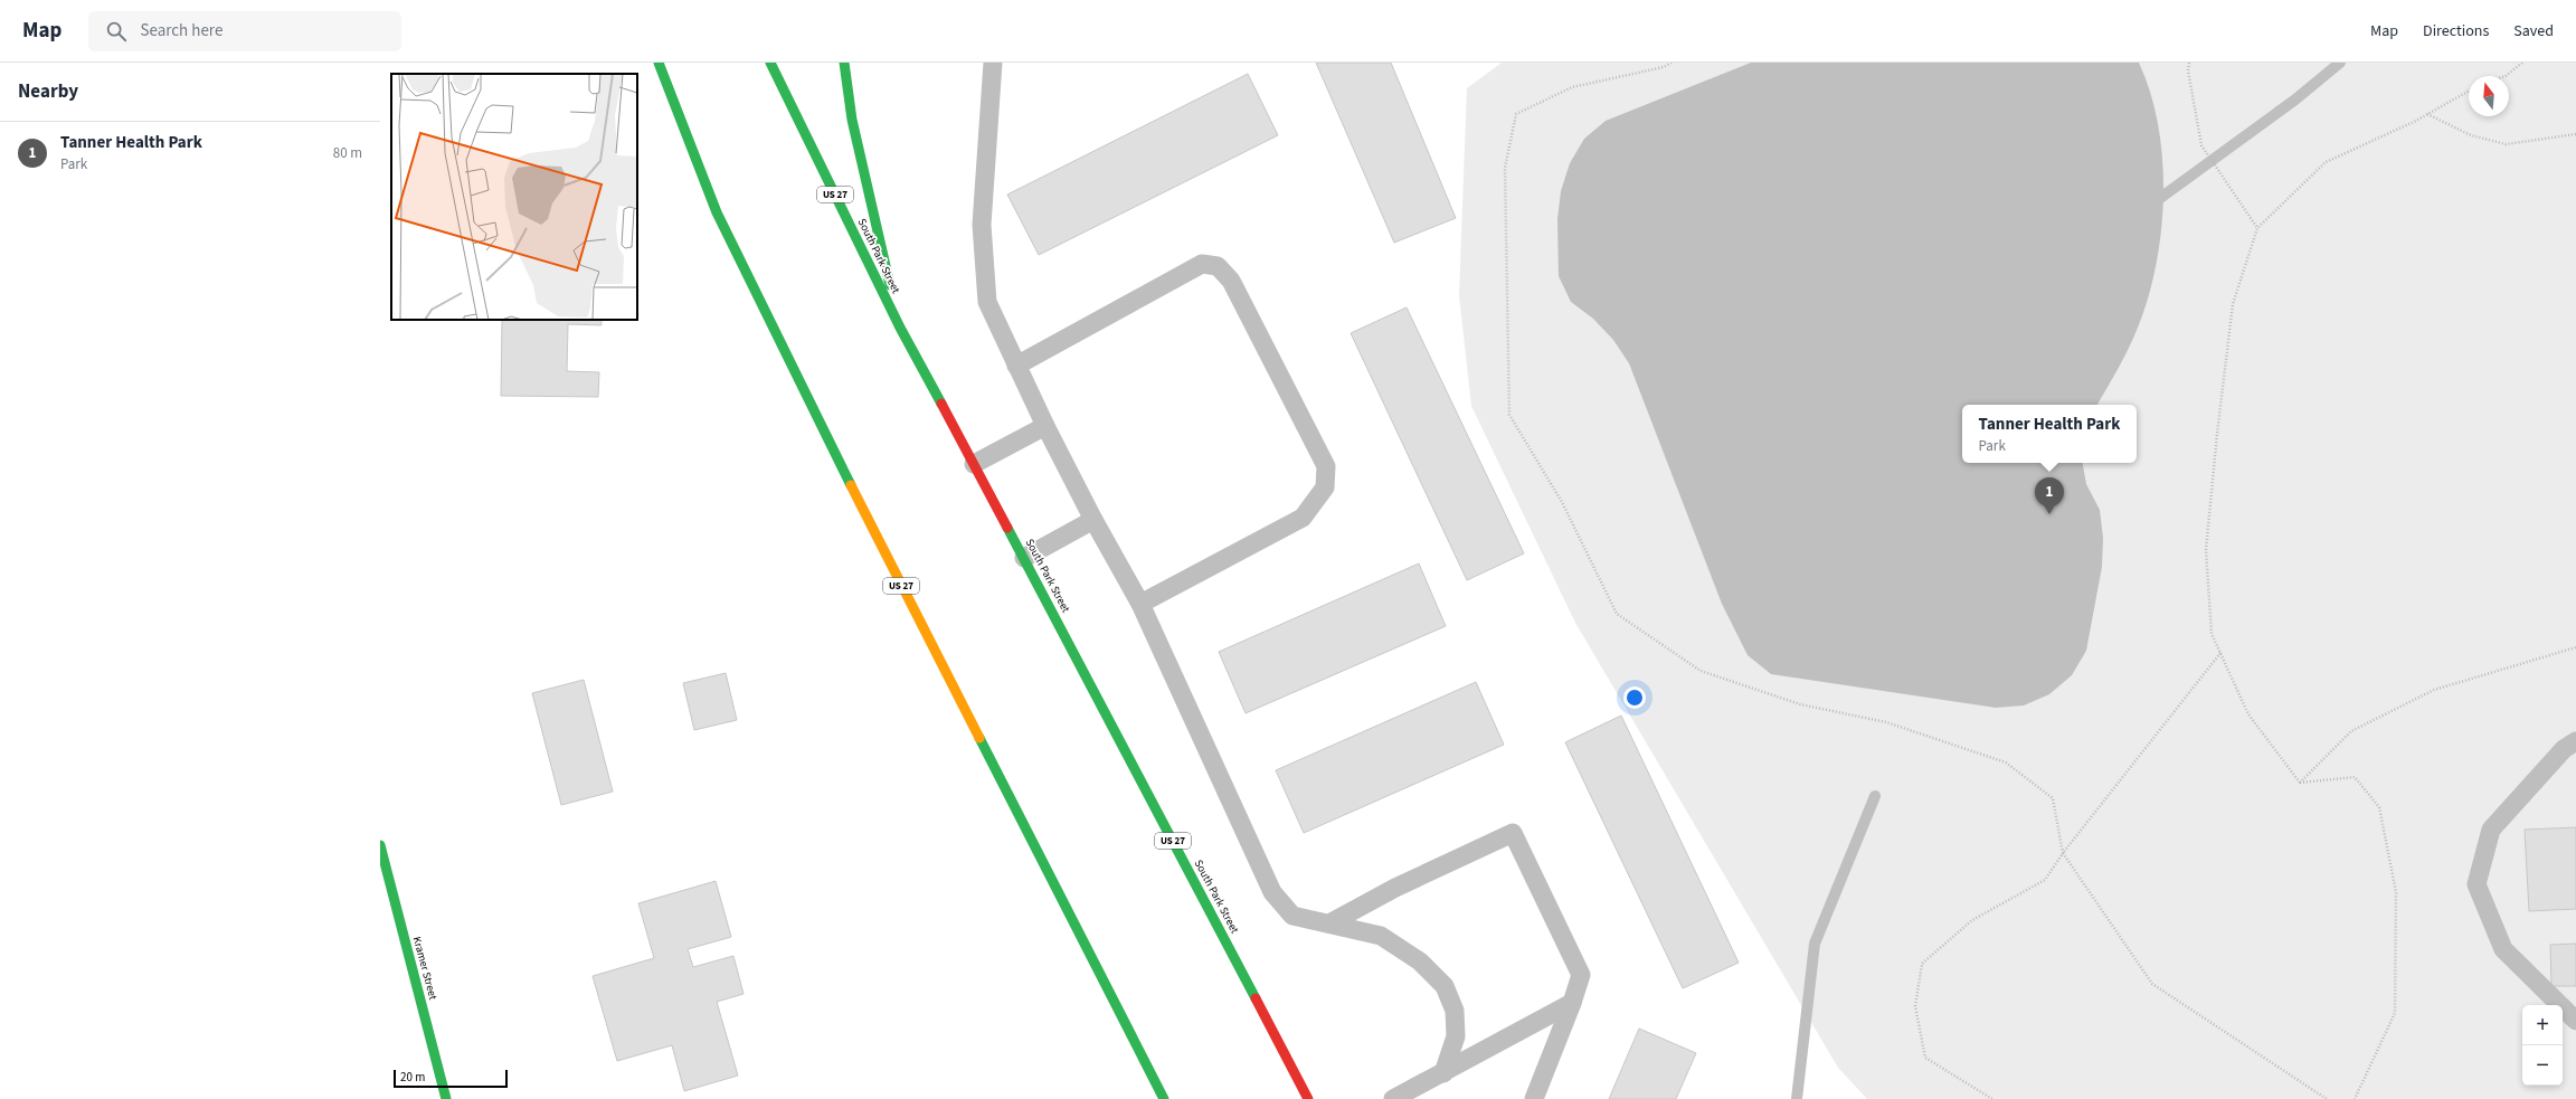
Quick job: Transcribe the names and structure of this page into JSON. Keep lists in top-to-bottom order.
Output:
{
  "streets": {
    "main road": ["US 27", "South Park Street", "Kramer Street"]
  },
  "scale_bar": "20 m",
  "north": "top",
  "page": {
    "header": "Map",
    "search": "Search here",
    "nav": ["Map", "Directions", "Saved"],
    "heading": "Nearby",
    "list": [
      {
        "mark": "1",
        "name": "Tanner Health Park",
        "note": "Park",
        "value": "80 m"
      }
    ],
    "popup": ["Tanner Health Park", "Park"],
    "pins": "1",
    "map_buttons": ["+", "−"],
    "scale": "20 m"
  }
}
